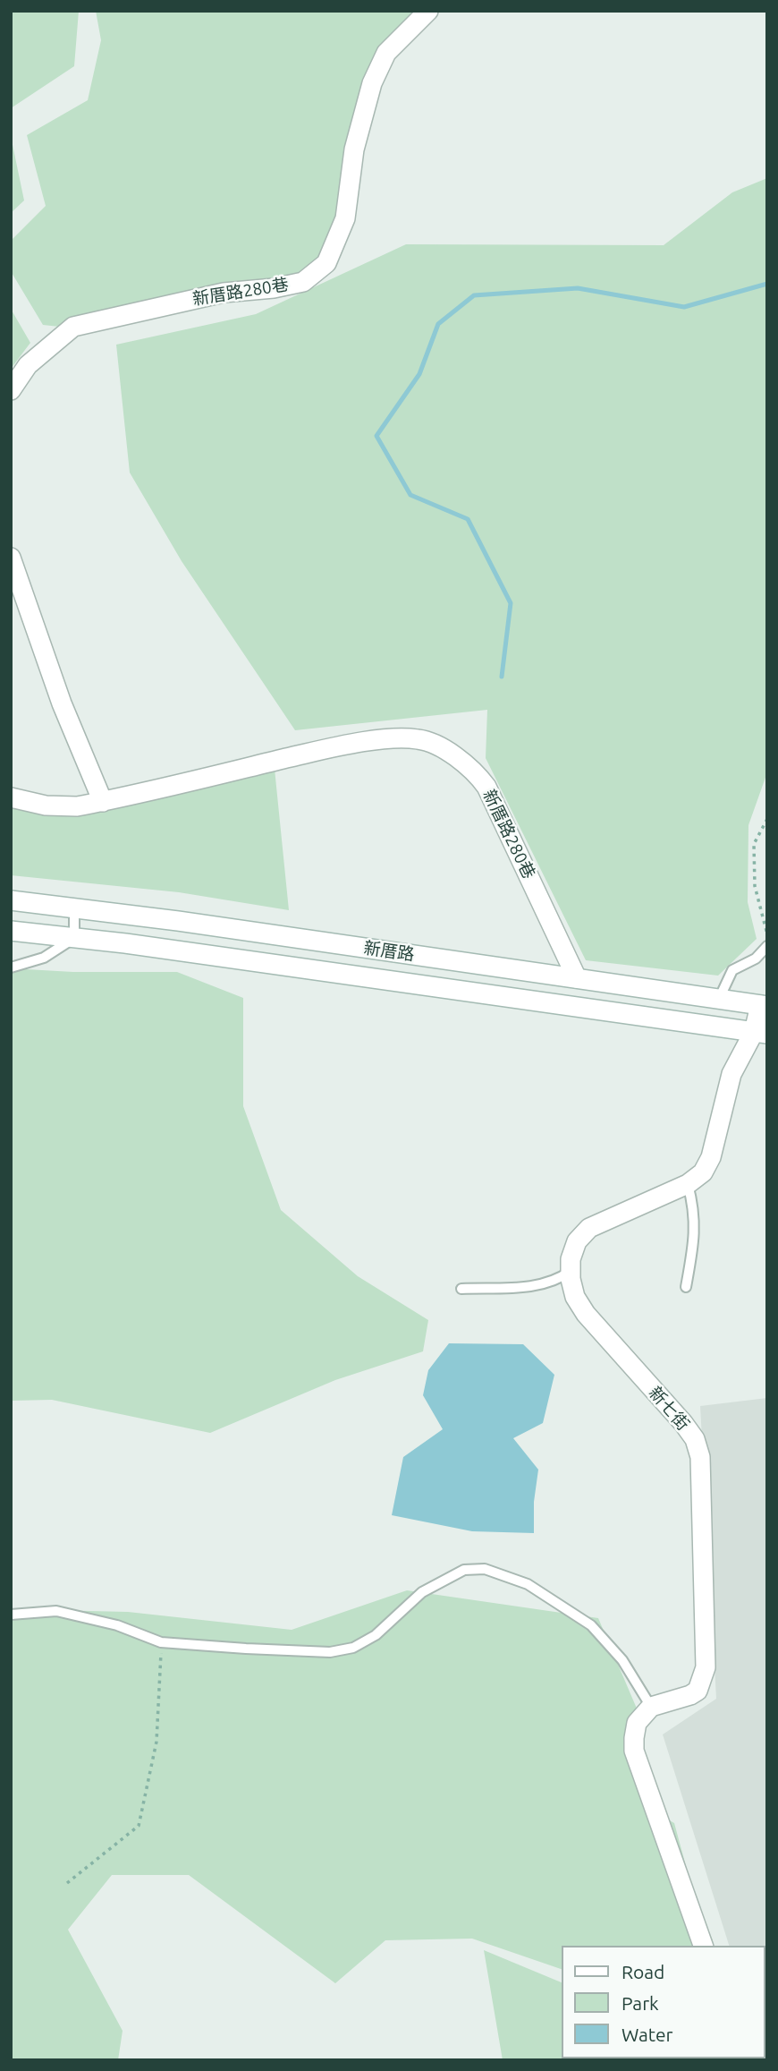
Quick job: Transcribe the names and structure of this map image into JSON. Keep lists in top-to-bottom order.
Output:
{
  "streets": {
    "street": ["新厝路280巷", "新厝路", "新七街"]
  },
  "crossings": [
    ["新厝路280巷", "新厝路"],
    ["新厝路", "新七街"]
  ],
  "legend": ["Road", "Park", "Water"]
}
